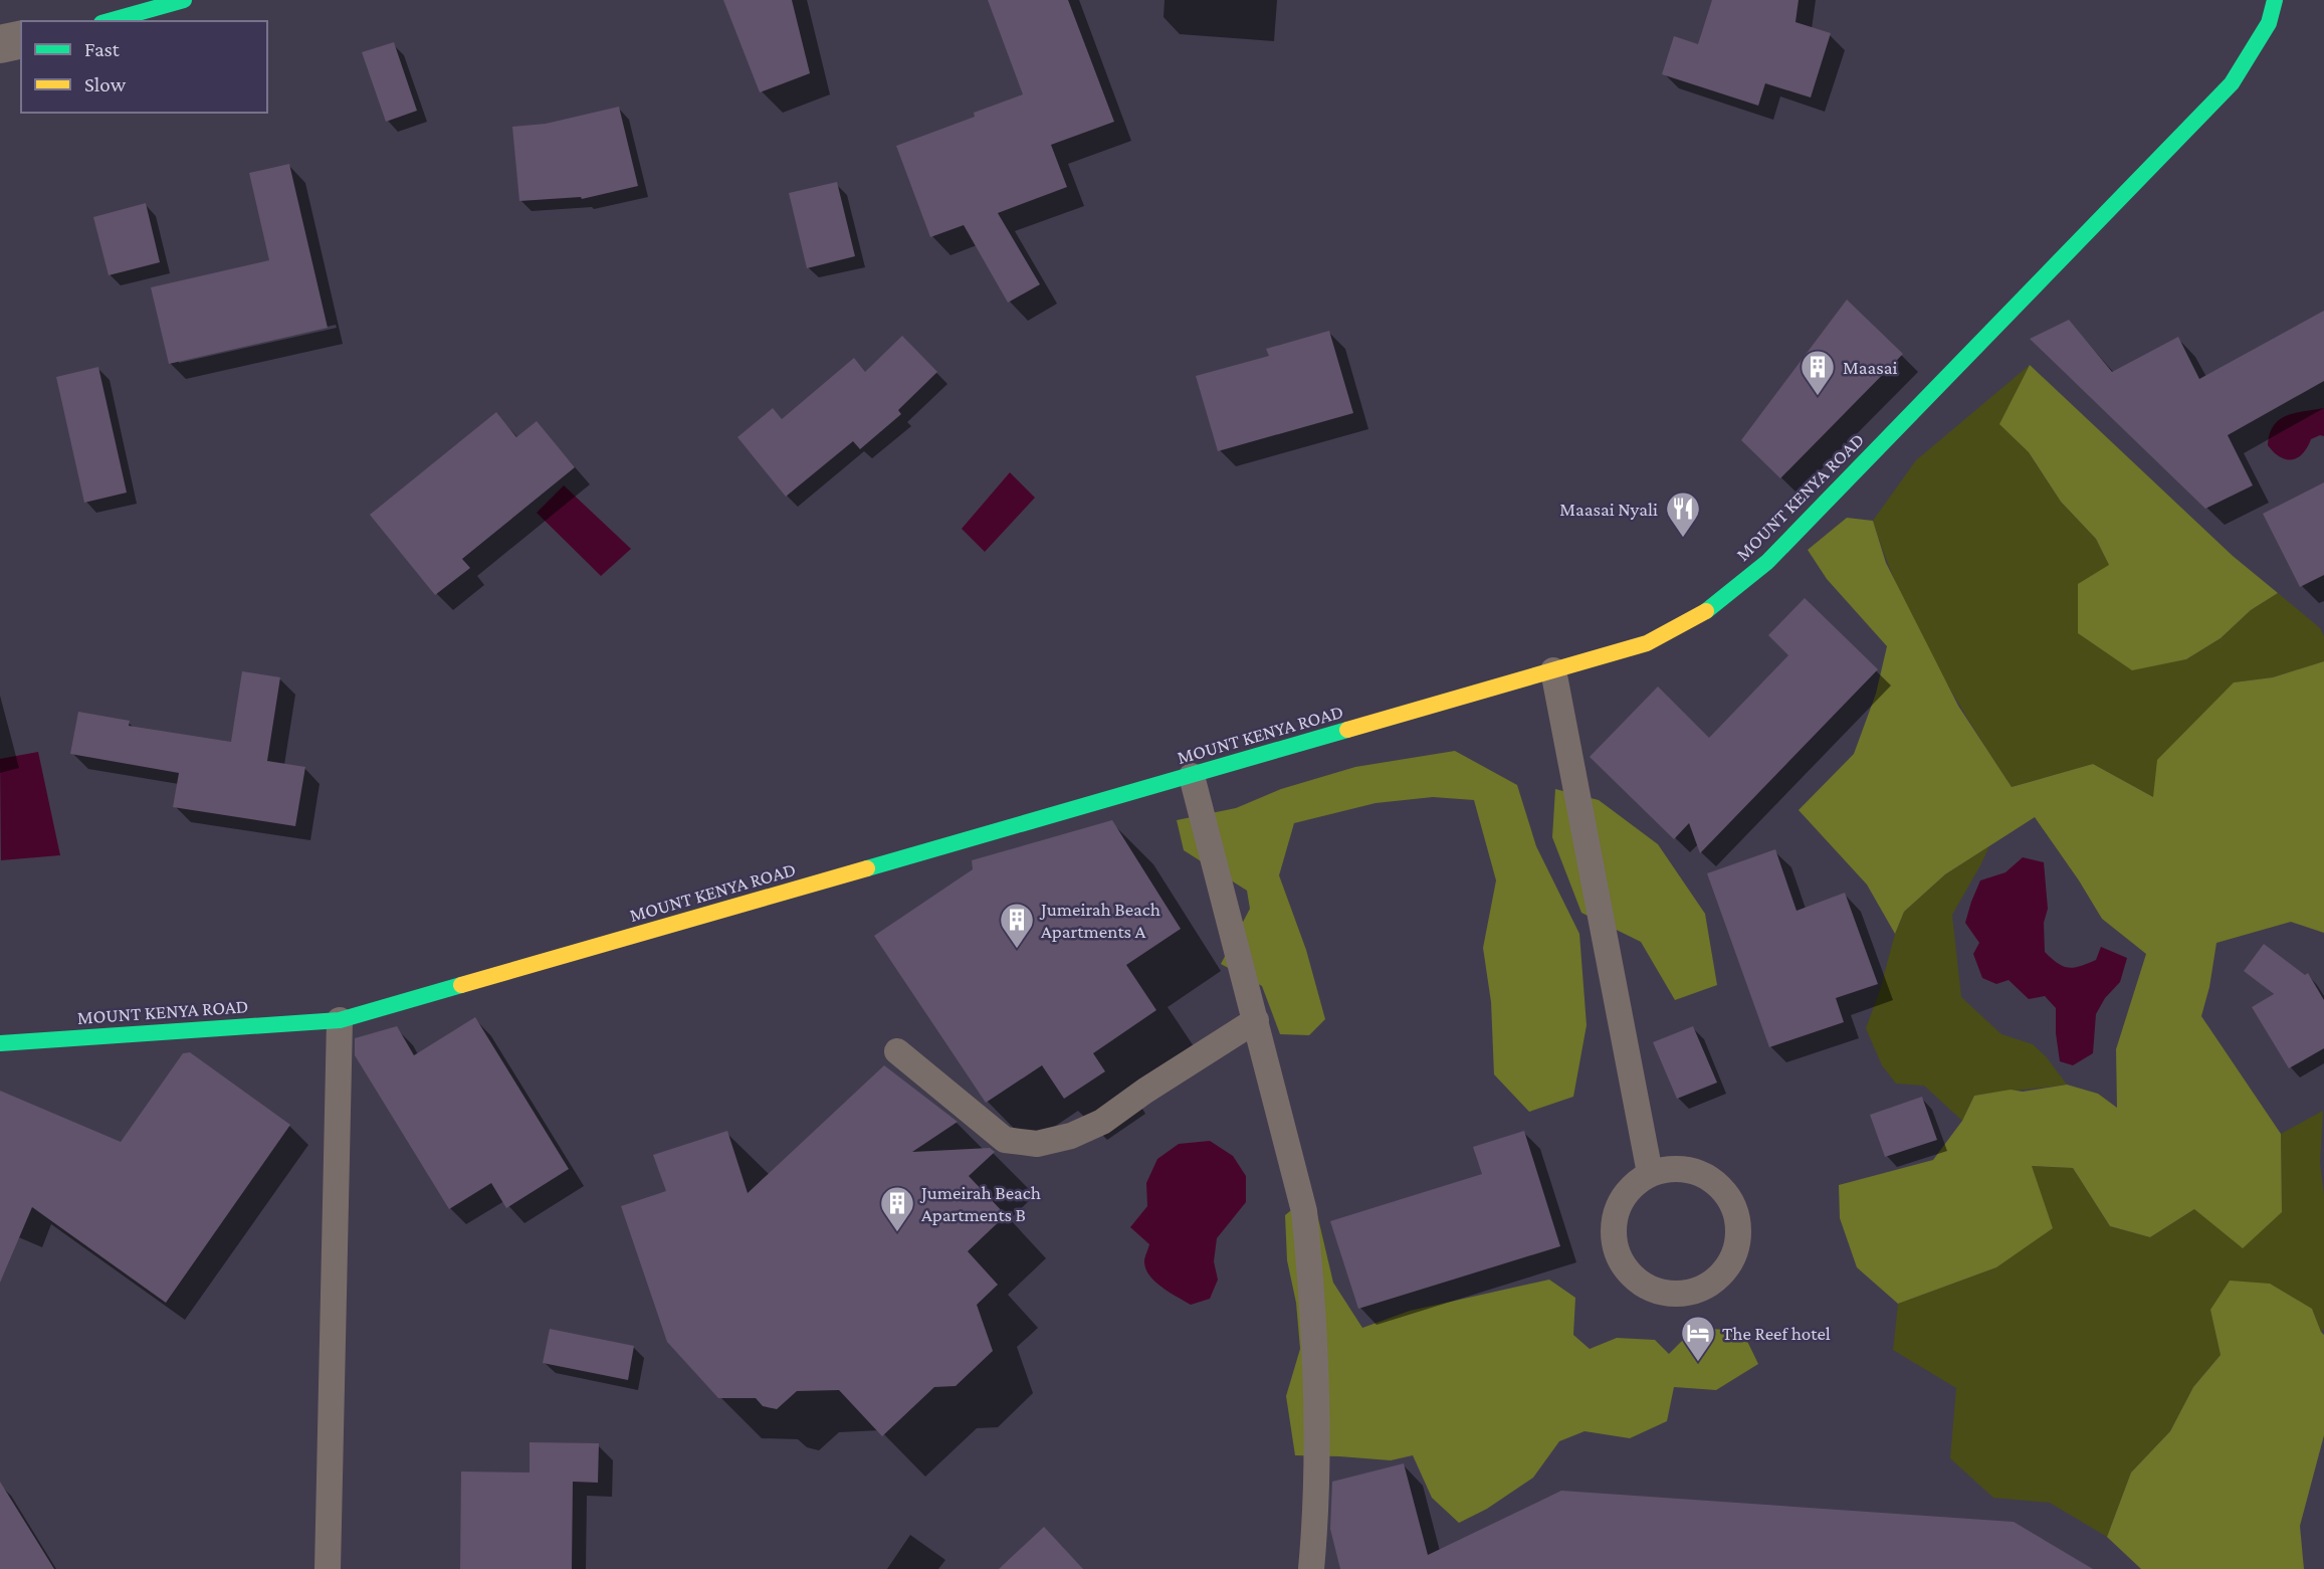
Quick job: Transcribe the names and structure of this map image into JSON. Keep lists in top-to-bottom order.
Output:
{
  "streets": {
    "main road": ["MOUNT KENYA ROAD"]
  },
  "places": {
    "building": ["Maasai", "Jumeirah Beach Apartments A", "Jumeirah Beach Apartments B"],
    "restaurant": ["Maasai Nyali"],
    "hotel": ["The Reef hotel"]
  },
  "legend": ["Fast", "Slow"]
}
